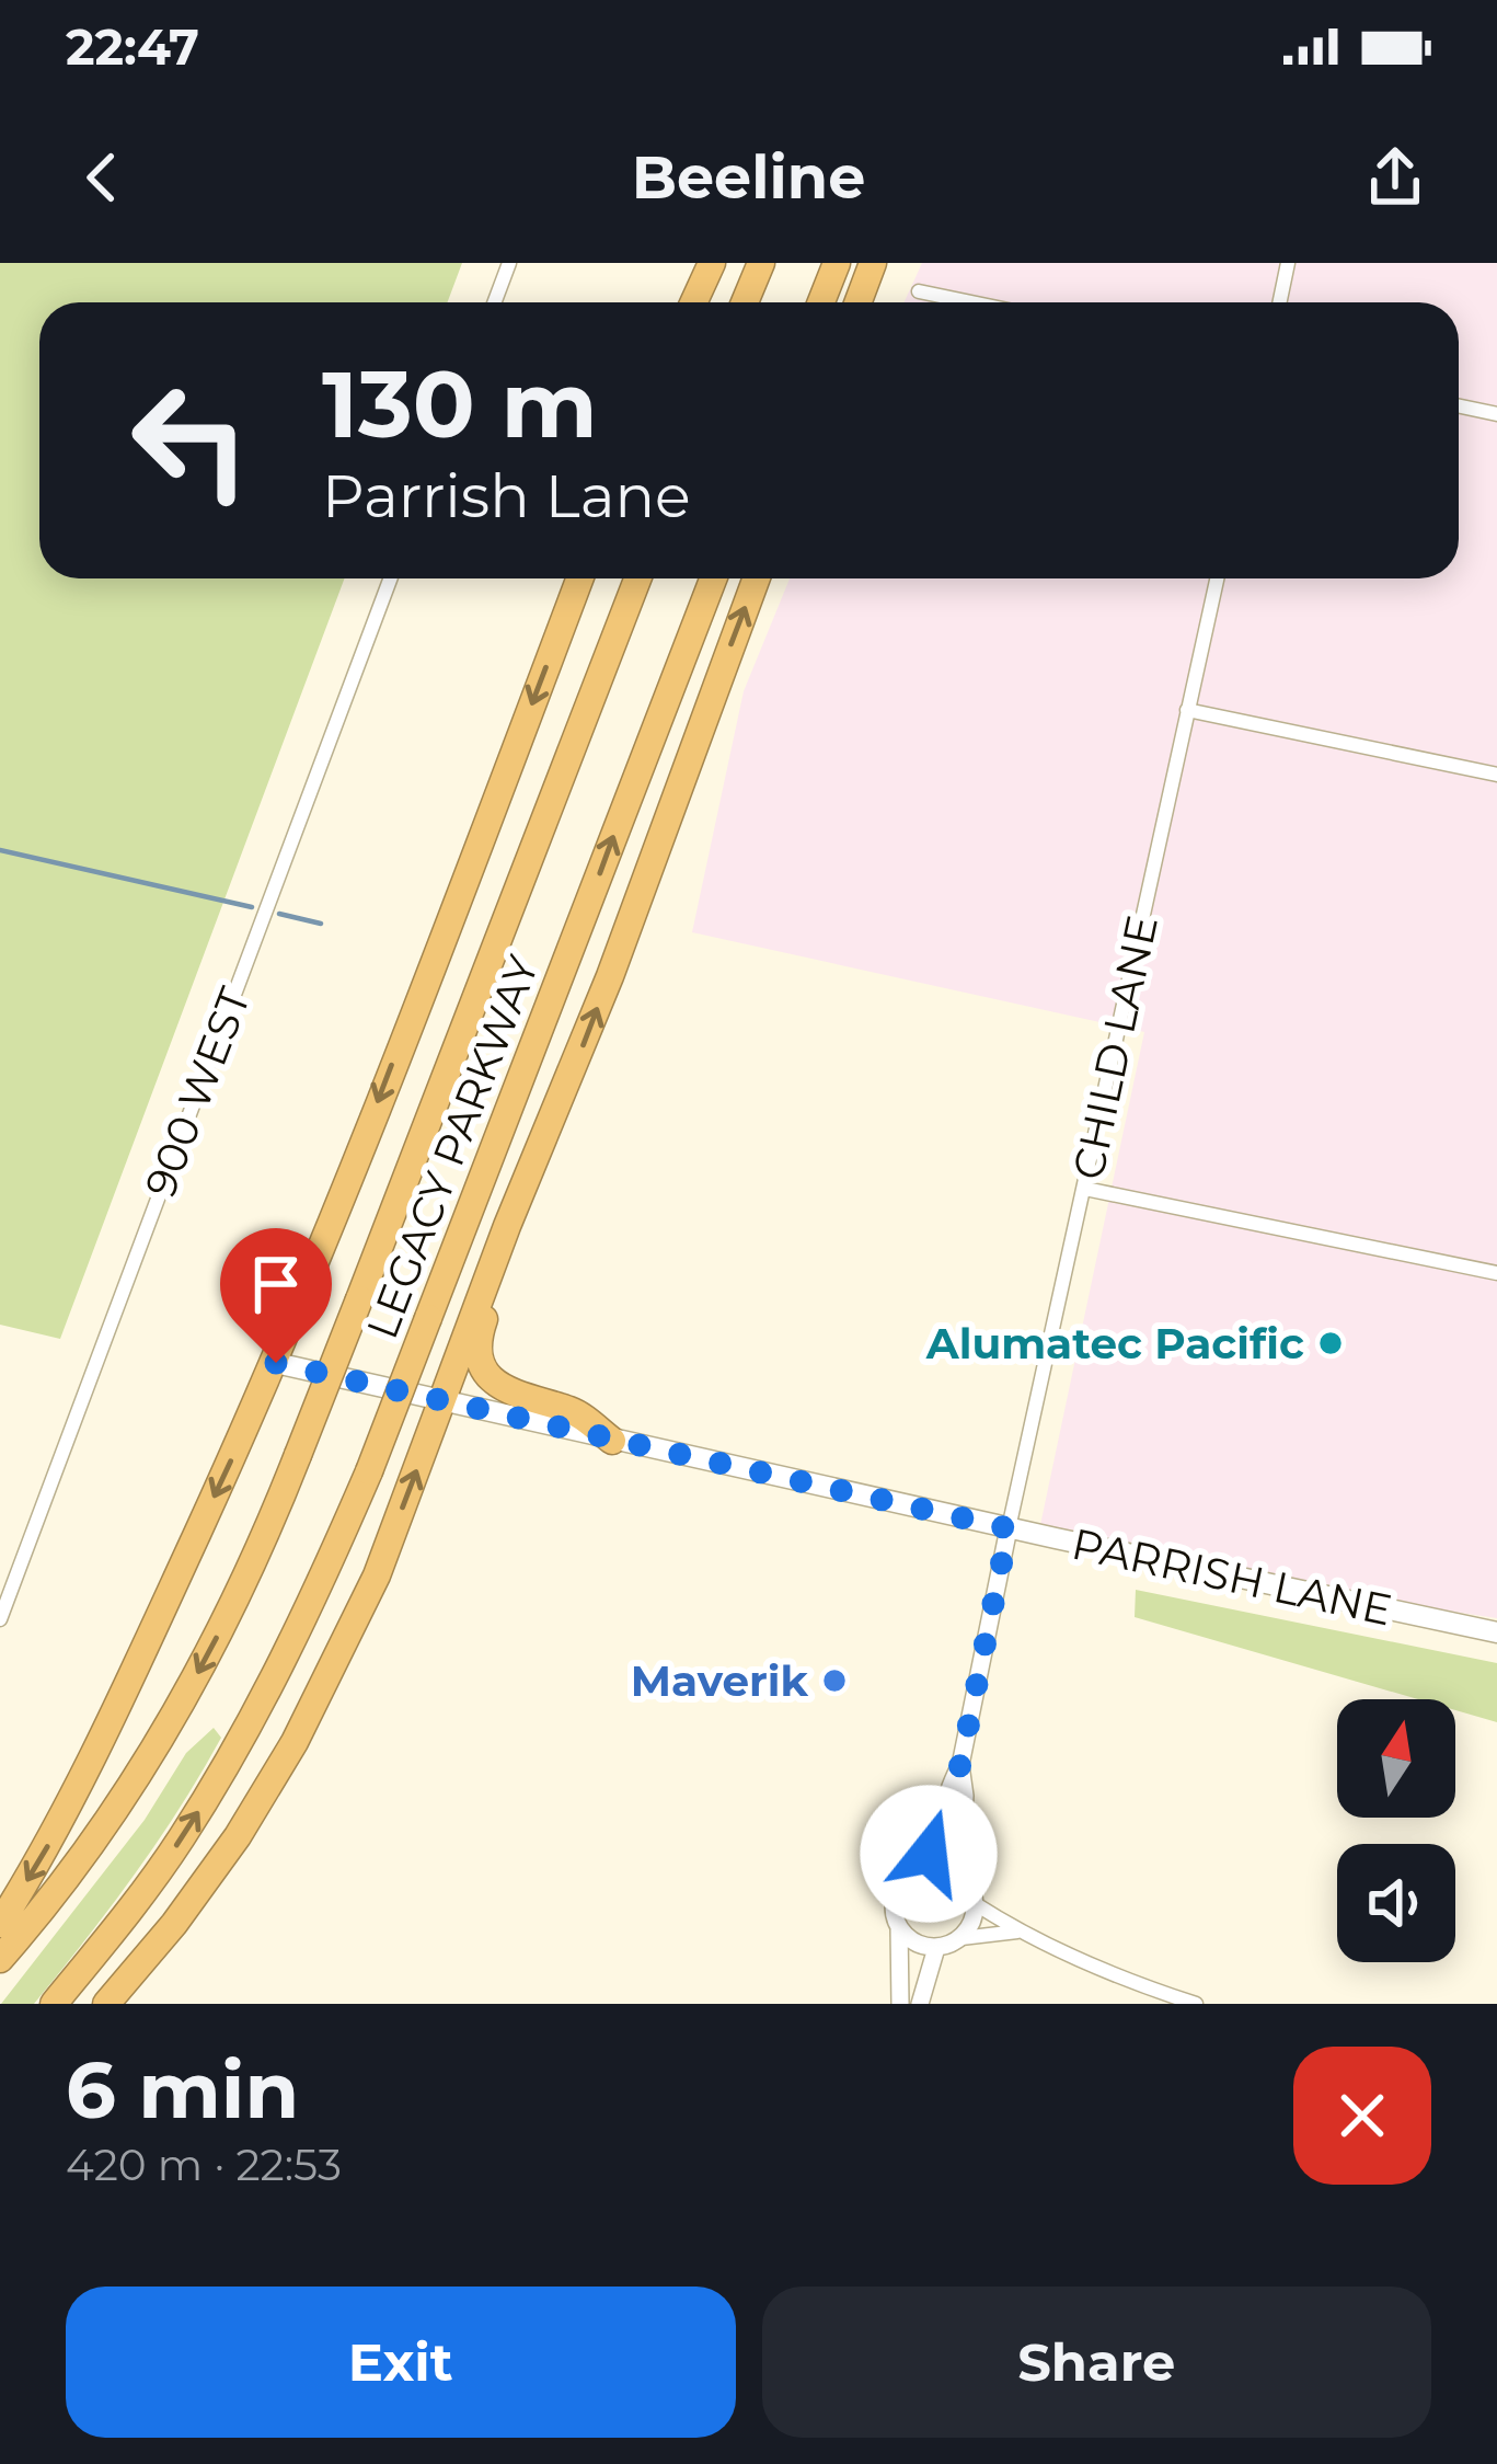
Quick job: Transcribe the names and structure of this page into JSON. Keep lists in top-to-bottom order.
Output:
{
  "streets": {
    "highway": ["LEGACY PARKWAY"],
    "main road": ["PARRISH LANE"],
    "street": ["CHILD LANE", "900 WEST"]
  },
  "crossings": [
    ["CHILD LANE", "PARRISH LANE"]
  ],
  "places": ["Alumatec Pacific", "Maverik"],
  "north": "top",
  "page": {
    "status": "22:47",
    "header": "Beeline",
    "turn": ["130 m", "Parrish Lane"],
    "heading": ["6 min", "420 m · 22:53"],
    "buttons": ["Exit", "Share"]
  }
}
